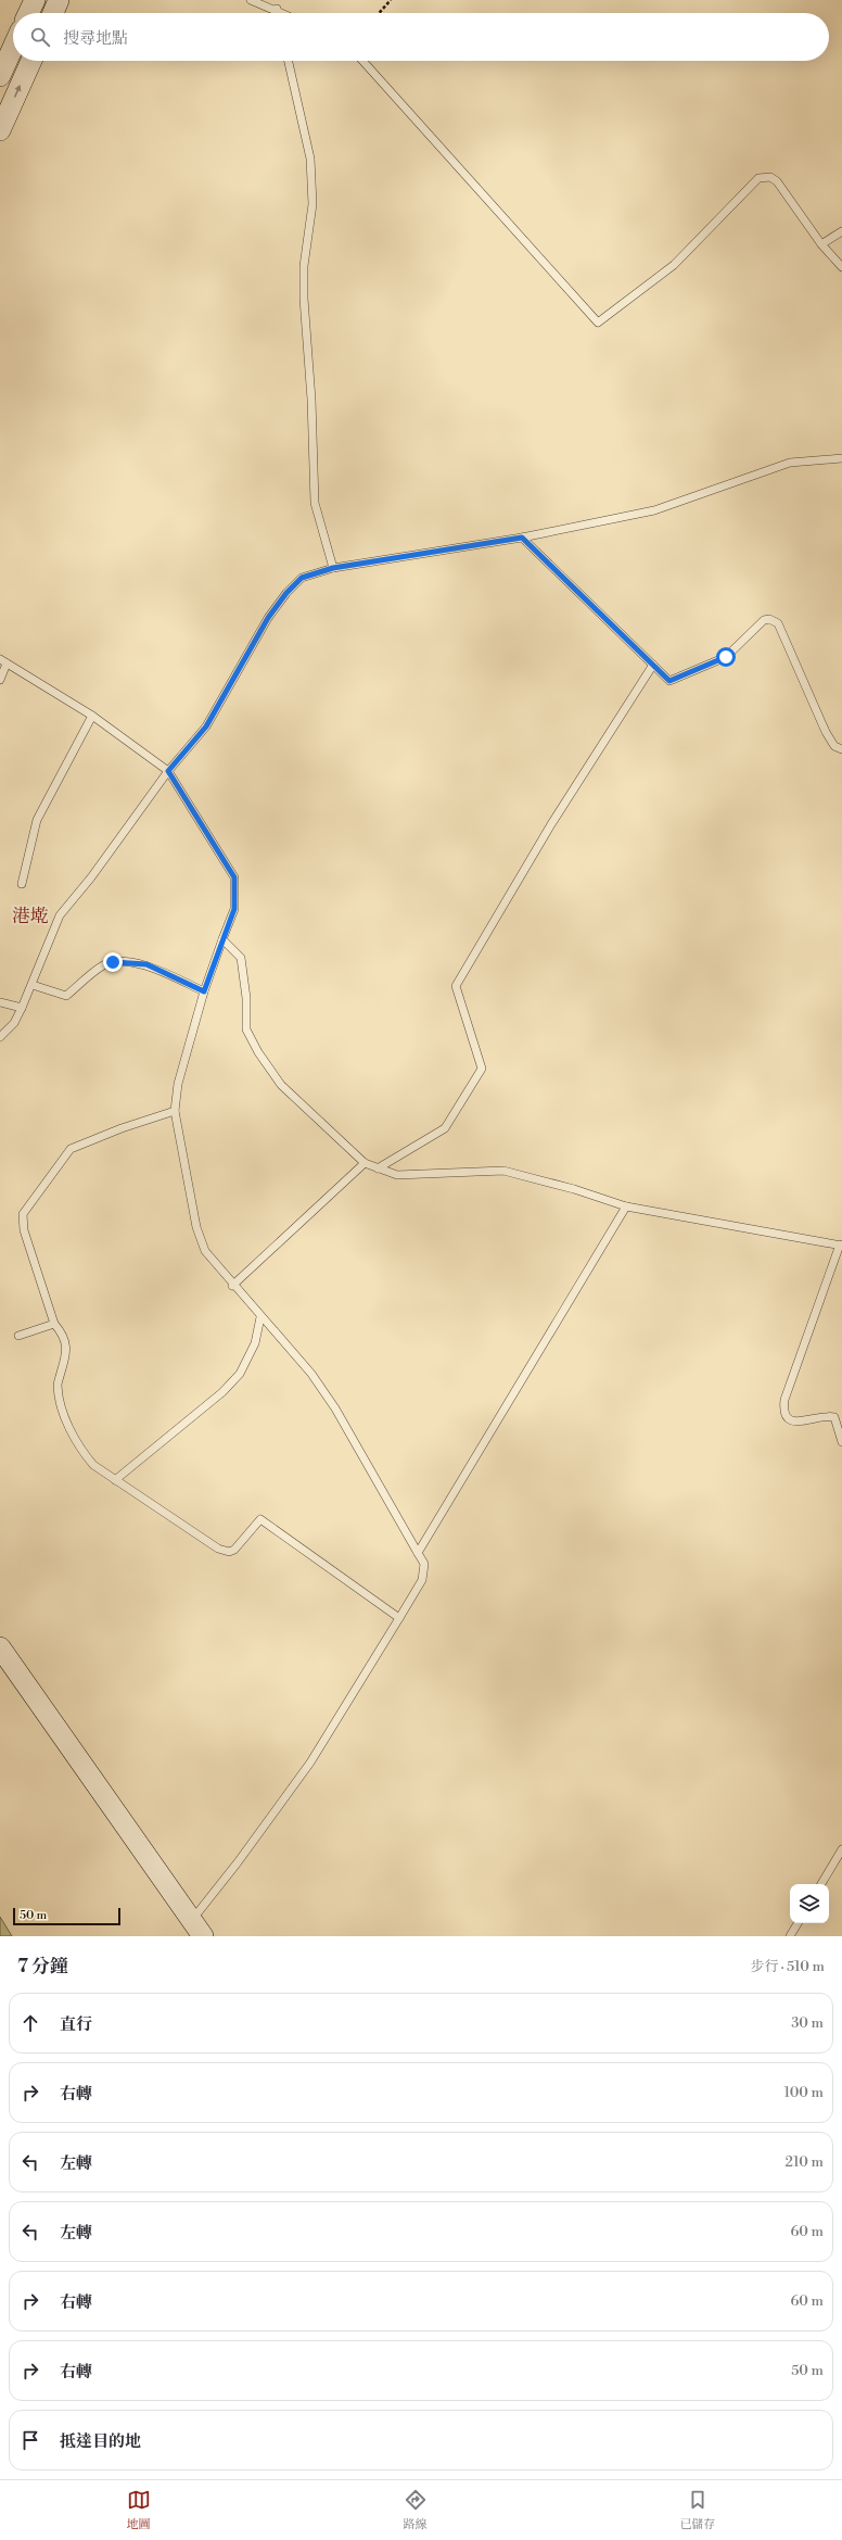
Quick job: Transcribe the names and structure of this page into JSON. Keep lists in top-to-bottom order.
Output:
{
  "districts": ["港墘"],
  "scale_bar": "50 m",
  "page": {
    "search": "搜尋地點",
    "scale": "50 m",
    "heading": ["7 分鐘", "步行 · 510 m"],
    "list": [
      ["直行", "30 m"],
      ["右轉", "100 m"],
      ["左轉", "210 m"],
      ["左轉", "60 m"],
      ["右轉", "60 m"],
      ["右轉", "50 m"],
      "抵達目的地"
    ],
    "nav": ["地圖", "路線", "已儲存"]
  }
}
